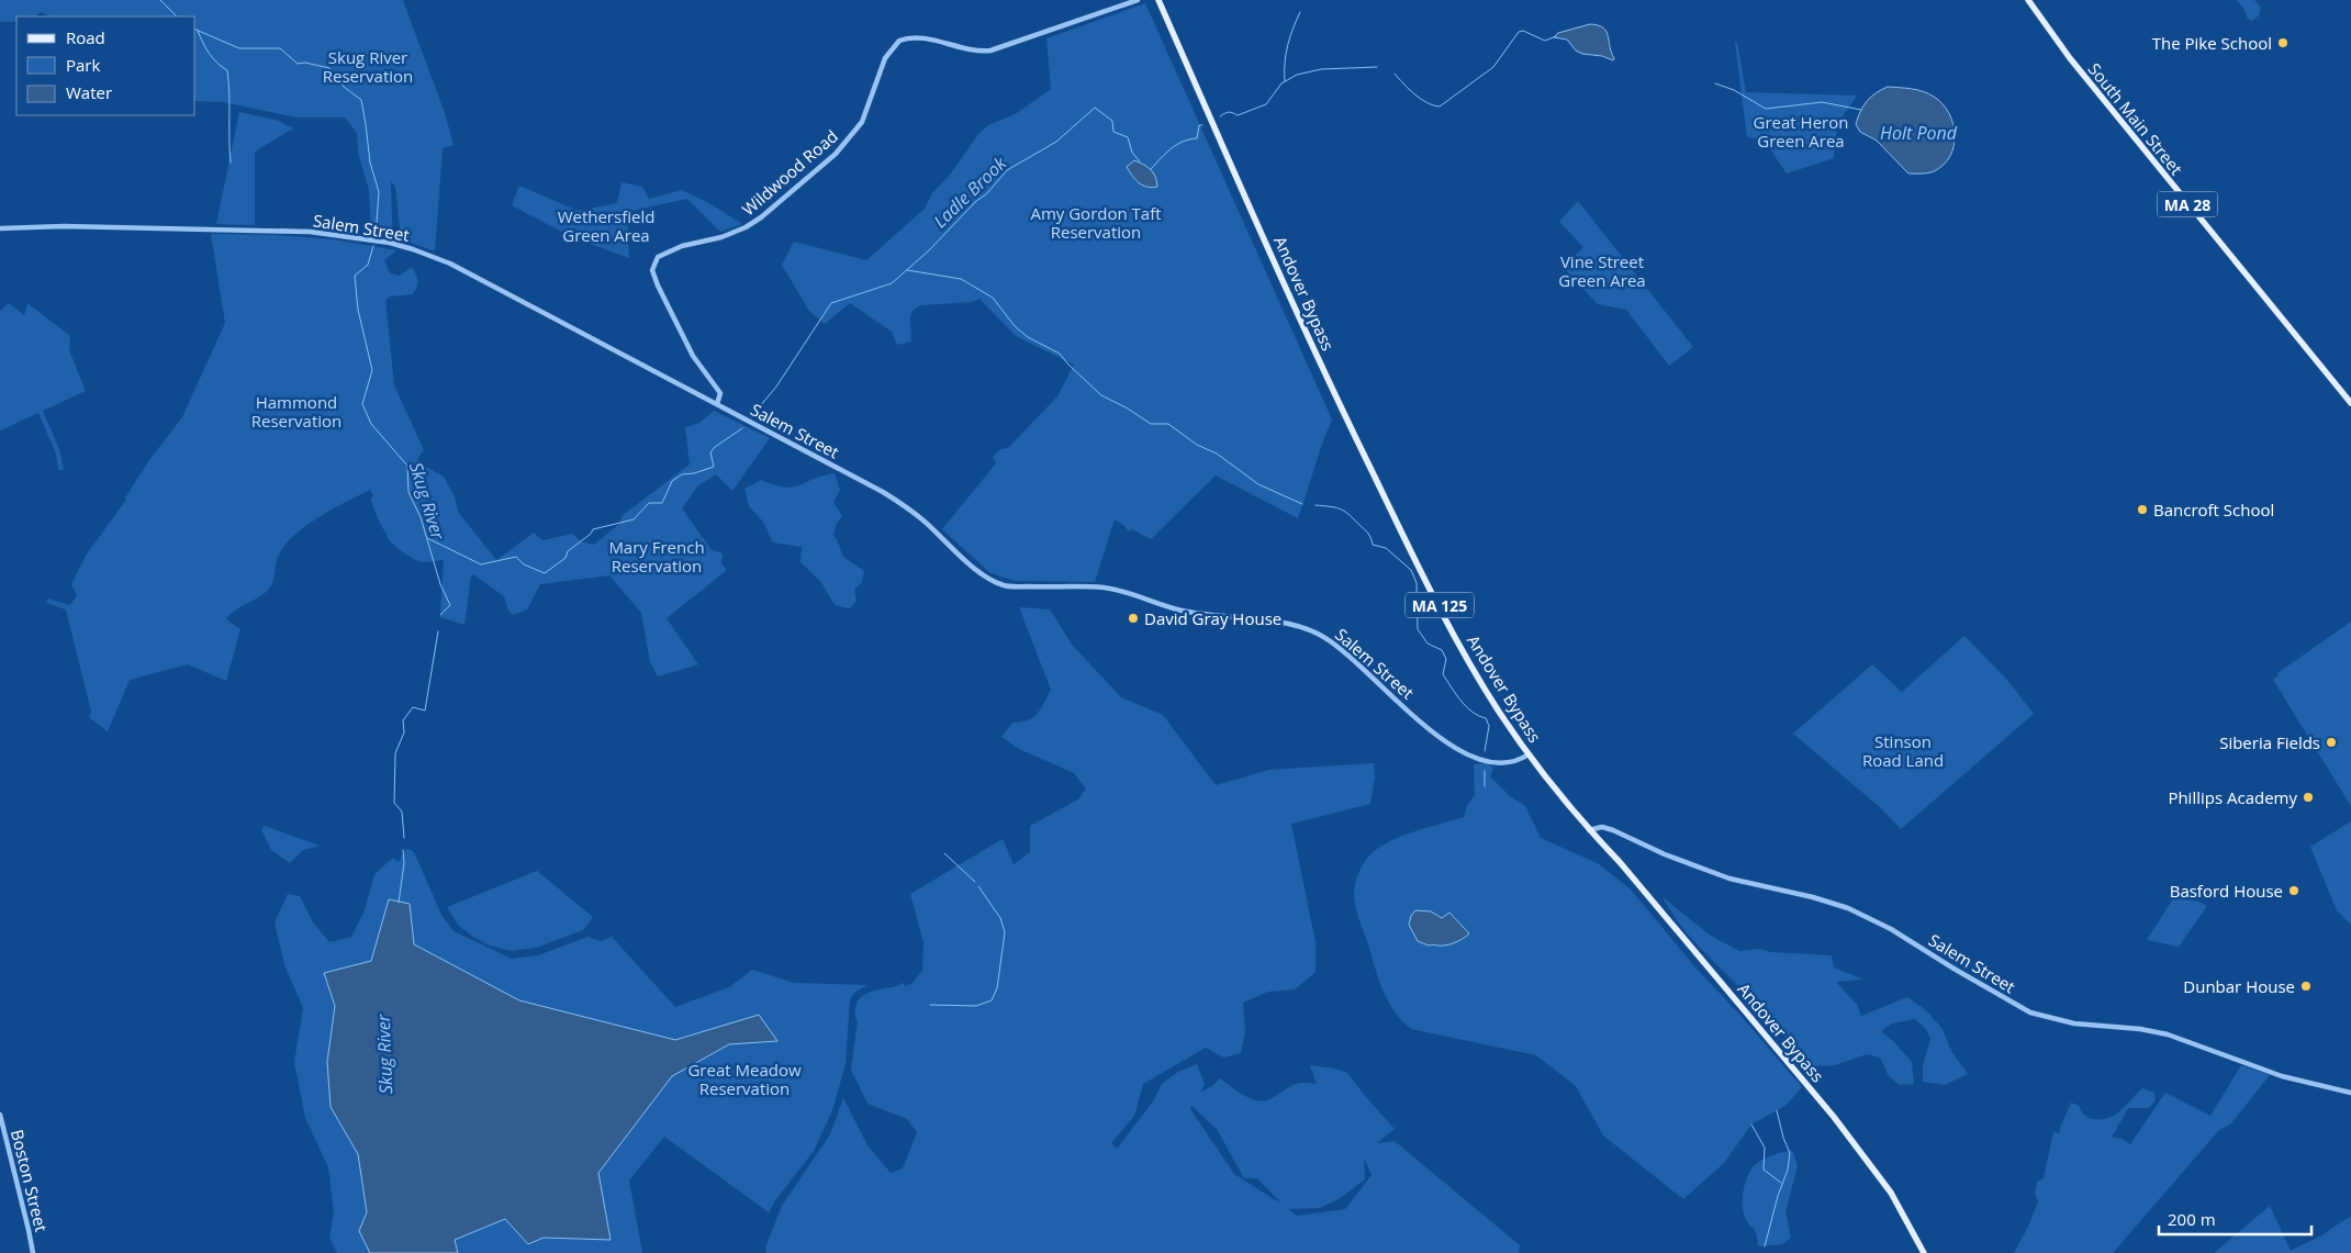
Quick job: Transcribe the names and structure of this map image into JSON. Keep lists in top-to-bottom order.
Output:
{
  "streets": {
    "main road": [
      "South Main Street",
      "MA 28",
      "Andover Bypass",
      "MA 125"
    ],
    "street": ["Wildwood Road", "Salem Street", "Boston Street"]
  },
  "crossings": [
    ["Wildwood Road", "Salem Street"],
    ["Salem Street", "Andover Bypass"]
  ],
  "water": ["Holt Pond", "Ladle Brook", "Skug River"],
  "parks": [
    "Skug River Reservation",
    "Great Heron Green Area",
    "Amy Gordon Taft Reservation",
    "Wethersfield Green Area",
    "Vine Street Green Area",
    "Hammond Reservation",
    "Mary French Reservation",
    "Stinson Road Land",
    "Great Meadow Reservation"
  ],
  "places": [
    "The Pike School",
    "Bancroft School",
    "David Gray House",
    "Siberia Fields",
    "Phillips Academy",
    "Basford House",
    "Dunbar House"
  ],
  "legend": ["Road", "Park", "Water"],
  "scale_bar": "200 m"
}
